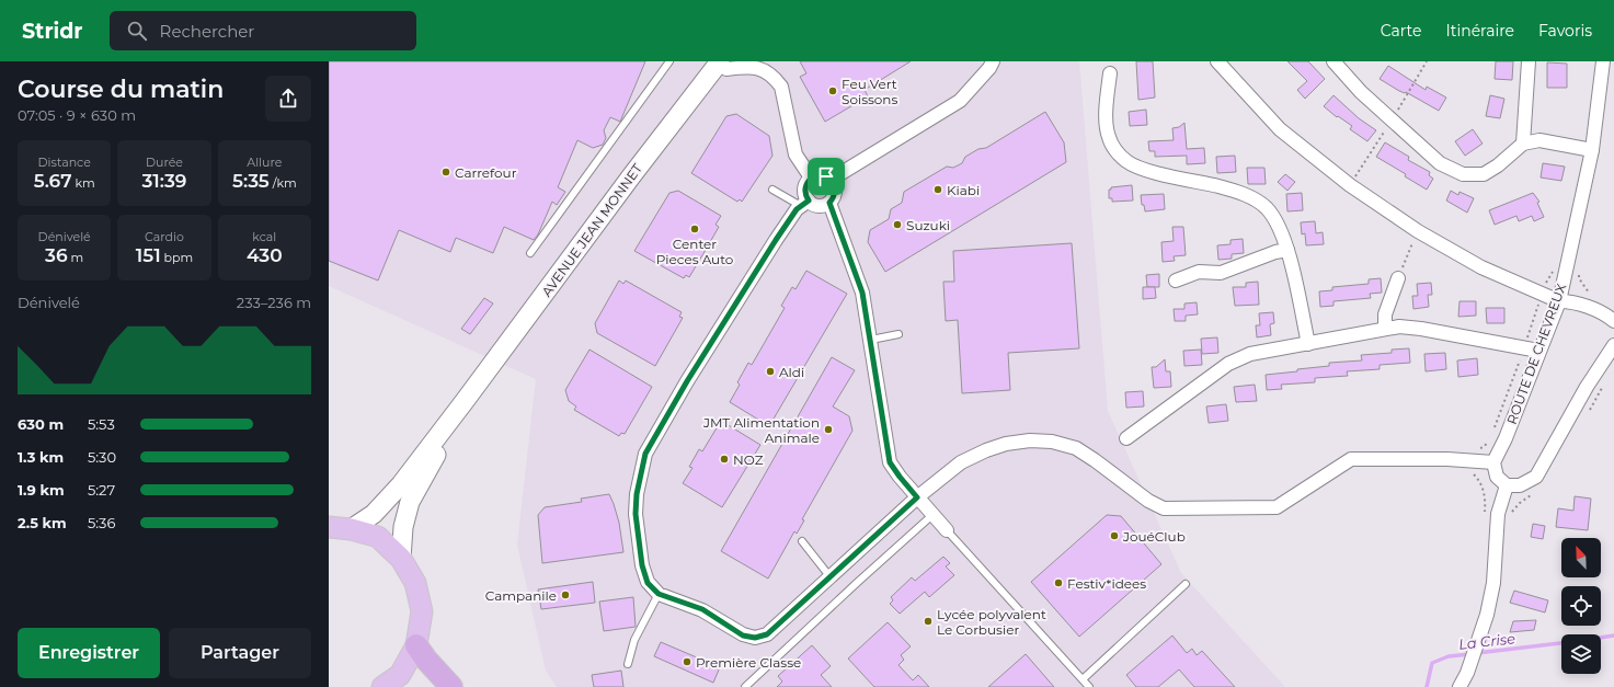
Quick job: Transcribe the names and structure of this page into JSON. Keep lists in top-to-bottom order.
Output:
{
  "streets": {
    "main road": ["AVENUE JEAN MONNET"],
    "street": ["ROUTE DE CHEVREUX"]
  },
  "water": ["La Crise"],
  "places": [
    "Feu Vert Soissons",
    "Carrefour",
    "Kiabi",
    "Suzuki",
    "Center Pieces Auto",
    "Aldi",
    "JMT Alimentation Animale",
    "NOZ",
    "JouéClub",
    "Festiv*idees",
    "Campanile",
    "Lycée polyvalent Le Corbusier",
    "Première Classe"
  ],
  "north": "top left",
  "page": {
    "header": "Stridr",
    "search": "Rechercher",
    "nav": ["Carte", "Itinéraire", "Favoris"],
    "heading": ["Course du matin", "07:05 · 9 × 630 m"],
    "stats": [
      ["Distance", "5.67 km"],
      ["Durée", "31:39"],
      ["Allure", "5:35 /km"],
      ["Dénivelé", "36 m"],
      ["Cardio", "151 bpm"],
      ["kcal", "430"]
    ],
    "chart": ["Dénivelé", "233–236 m"],
    "list": [
      {
        "name": "630 m",
        "note": "5:53"
      },
      {
        "name": "1.3 km",
        "note": "5:30"
      },
      {
        "name": "1.9 km",
        "note": "5:27"
      },
      {
        "name": "2.5 km",
        "note": "5:36"
      }
    ],
    "buttons": ["Enregistrer", "Partager"]
  }
}
